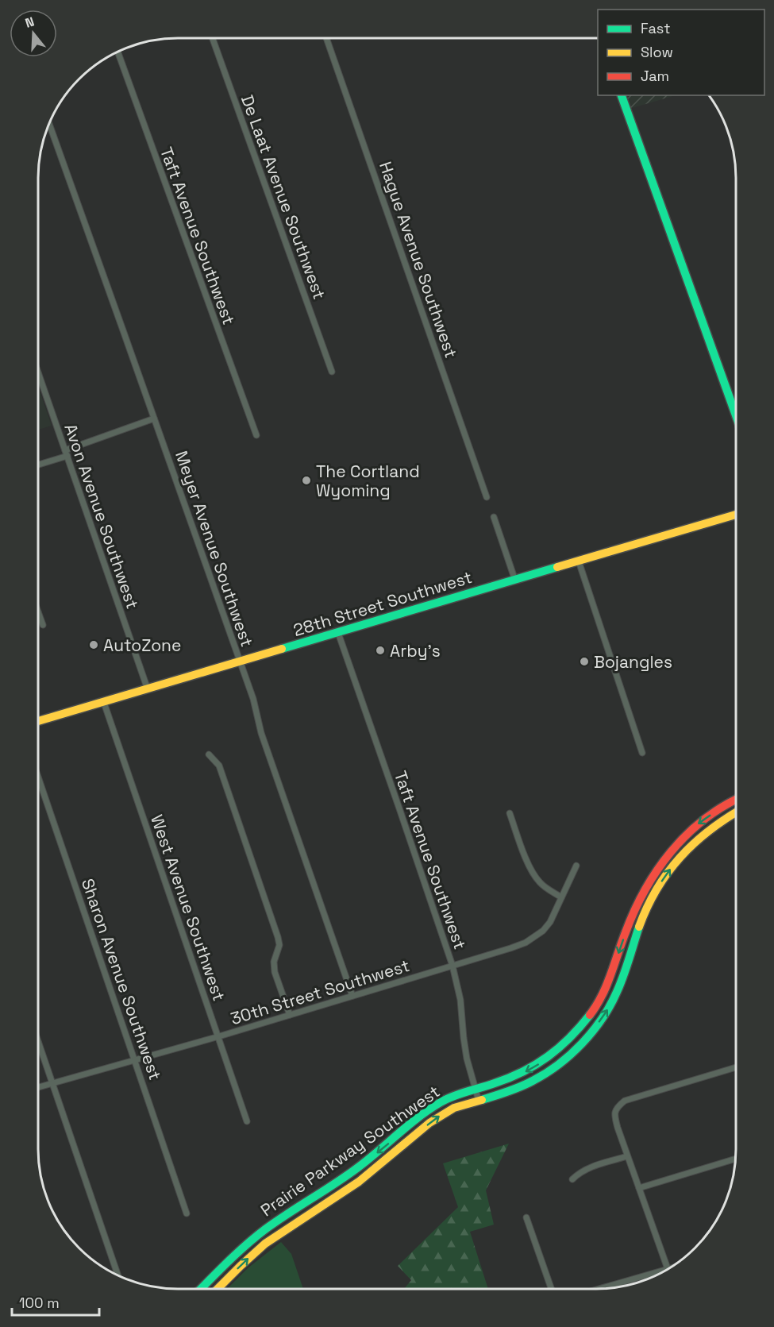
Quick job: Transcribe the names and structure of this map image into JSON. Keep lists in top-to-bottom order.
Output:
{
  "streets": {
    "street": [
      "De Laat Avenue Southwest",
      "Taft Avenue Southwest",
      "Hague Avenue Southwest",
      "Avon Avenue Southwest",
      "Meyer Avenue Southwest",
      "28th Street Southwest",
      "West Avenue Southwest",
      "Sharon Avenue Southwest",
      "30th Street Southwest",
      "Prairie Parkway Southwest"
    ]
  },
  "crossings": [
    ["Taft Avenue Southwest", "28th Street Southwest"],
    ["Taft Avenue Southwest", "30th Street Southwest"],
    ["Taft Avenue Southwest", "Prairie Parkway Southwest"],
    ["Avon Avenue Southwest", "28th Street Southwest"],
    ["Meyer Avenue Southwest", "28th Street Southwest"],
    ["Meyer Avenue Southwest", "30th Street Southwest"],
    ["28th Street Southwest", "West Avenue Southwest"],
    ["West Avenue Southwest", "30th Street Southwest"],
    ["Sharon Avenue Southwest", "30th Street Southwest"]
  ],
  "places": [
    "The Cortland Wyoming",
    "AutoZone",
    "Arby's",
    "Bojangles"
  ],
  "legend": ["Fast", "Slow", "Jam"],
  "scale_bar": "100 m",
  "north": "top"
}
